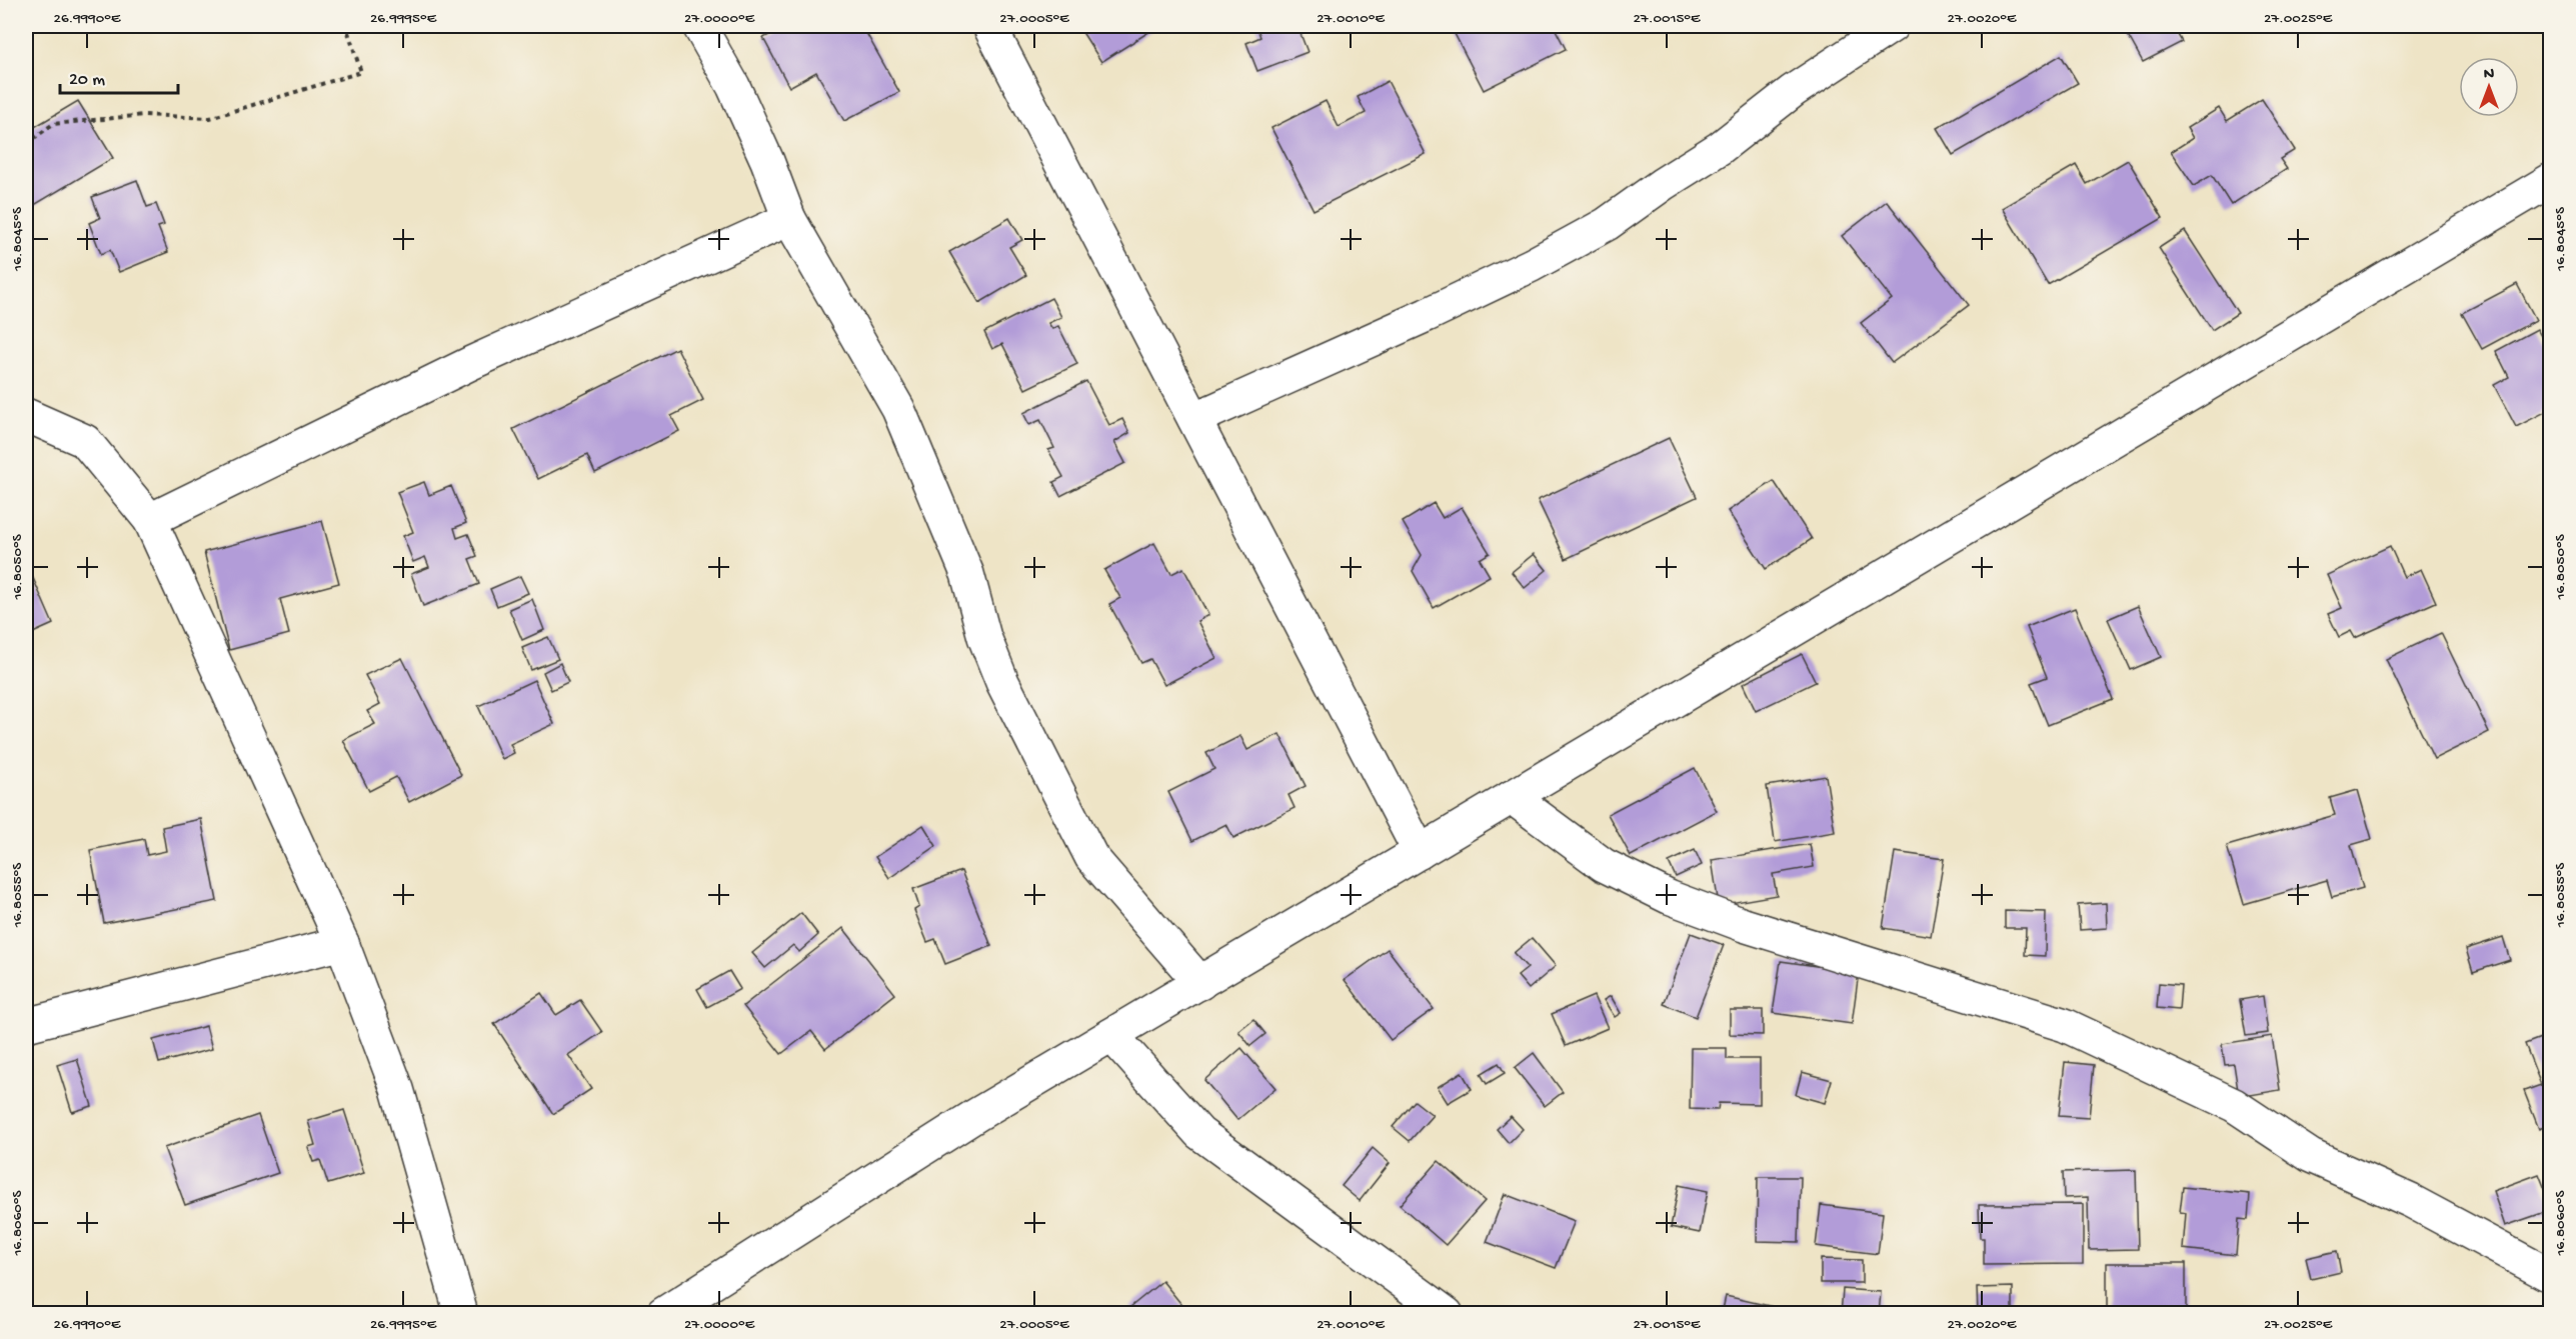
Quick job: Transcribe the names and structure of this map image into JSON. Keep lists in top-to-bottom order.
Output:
{
  "scale_bar": "20 m",
  "north": "top",
  "coordinates": [
    "26.9990°E",
    "26.9995°E",
    "27.0000°E",
    "27.0005°E",
    "27.0010°E",
    "27.0015°E",
    "27.0020°E",
    "27.0025°E",
    "16.8045°S",
    "16.8050°S",
    "16.8055°S",
    "16.8060°S"
  ]
}
